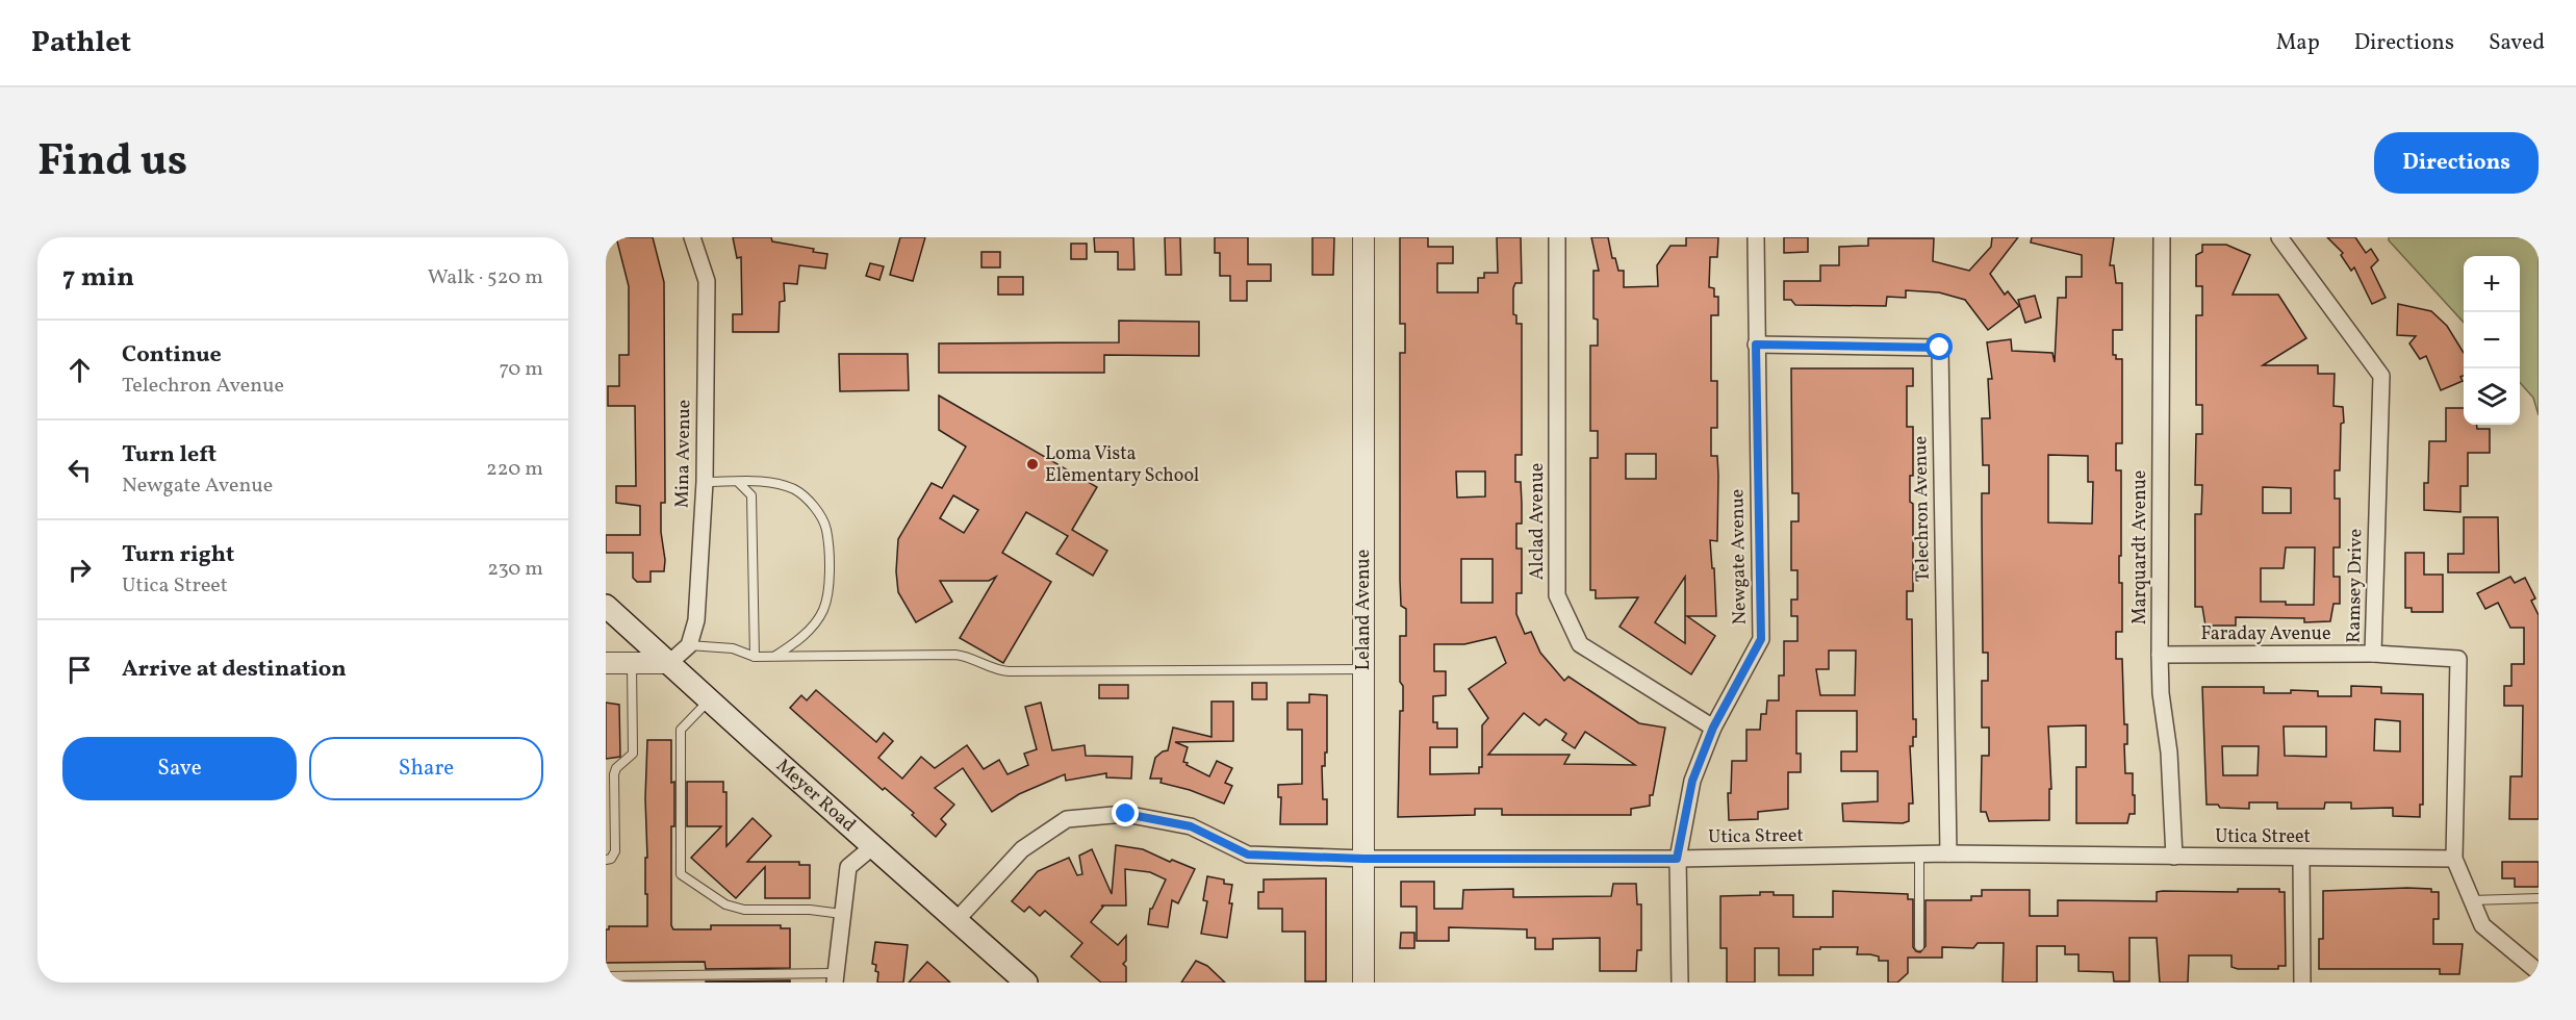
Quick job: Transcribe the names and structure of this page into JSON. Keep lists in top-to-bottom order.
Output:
{
  "streets": {
    "main road": ["Meyer Road"],
    "street": [
      "Mina Avenue",
      "Telechron Avenue",
      "Alclad Avenue",
      "Marquardt Avenue",
      "Newgate Avenue",
      "Ramsey Drive",
      "Leland Avenue",
      "Faraday Avenue",
      "Utica Street"
    ]
  },
  "crossings": [
    ["Telechron Avenue", "Newgate Avenue"],
    ["Telechron Avenue", "Utica Street"],
    ["Alclad Avenue", "Newgate Avenue"],
    ["Marquardt Avenue", "Faraday Avenue"],
    ["Marquardt Avenue", "Utica Street"],
    ["Newgate Avenue", "Utica Street"],
    ["Ramsey Drive", "Faraday Avenue"],
    ["Ramsey Drive", "Utica Street"],
    ["Leland Avenue", "Utica Street"],
    ["Meyer Road", "Utica Street"]
  ],
  "places": ["Loma Vista Elementary School"],
  "page": {
    "header": "Pathlet",
    "nav": ["Map", "Directions", "Saved"],
    "title": "Find us",
    "buttons": [
      "Directions",
      ["Save", "Share"]
    ],
    "heading": ["7 min", "Walk · 520 m"],
    "map_buttons": ["+", "−"],
    "list": [
      ["Continue", "Telechron Avenue", "70 m"],
      ["Turn left", "Newgate Avenue", "220 m"],
      ["Turn right", "Utica Street", "230 m"],
      "Arrive at destination"
    ]
  }
}
